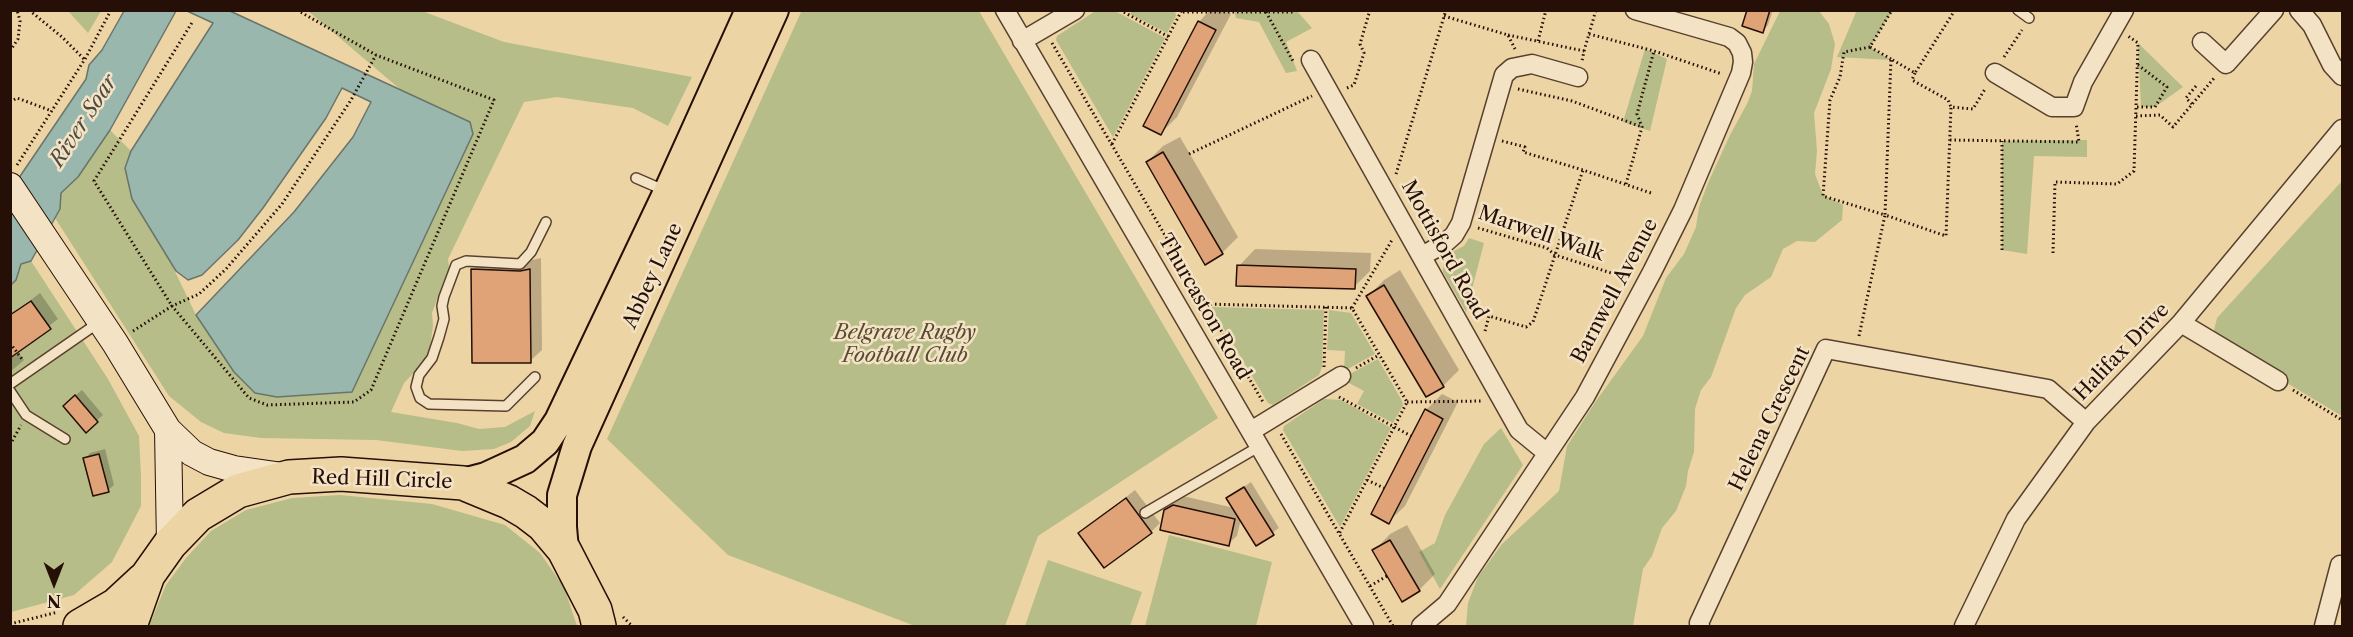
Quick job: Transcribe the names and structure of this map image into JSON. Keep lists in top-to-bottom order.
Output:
{
  "streets": {
    "highway": ["Red Hill Circle"],
    "main road": ["Abbey Lane"],
    "street": [
      "Mottisford Road",
      "Barnwell Avenue",
      "Thurcaston Road",
      "Halifax Drive",
      "Helena Crescent"
    ],
    "path": ["Marwell Walk"]
  },
  "crossings": [
    ["Marwell Walk", "Barnwell Avenue"],
    ["Mottisford Road", "Barnwell Avenue"],
    ["Abbey Lane", "Red Hill Circle"],
    ["Halifax Drive", "Helena Crescent"]
  ],
  "water": ["River Soar"],
  "parks": ["Belgrave Rugby Football Club"],
  "north": "bottom"
}
